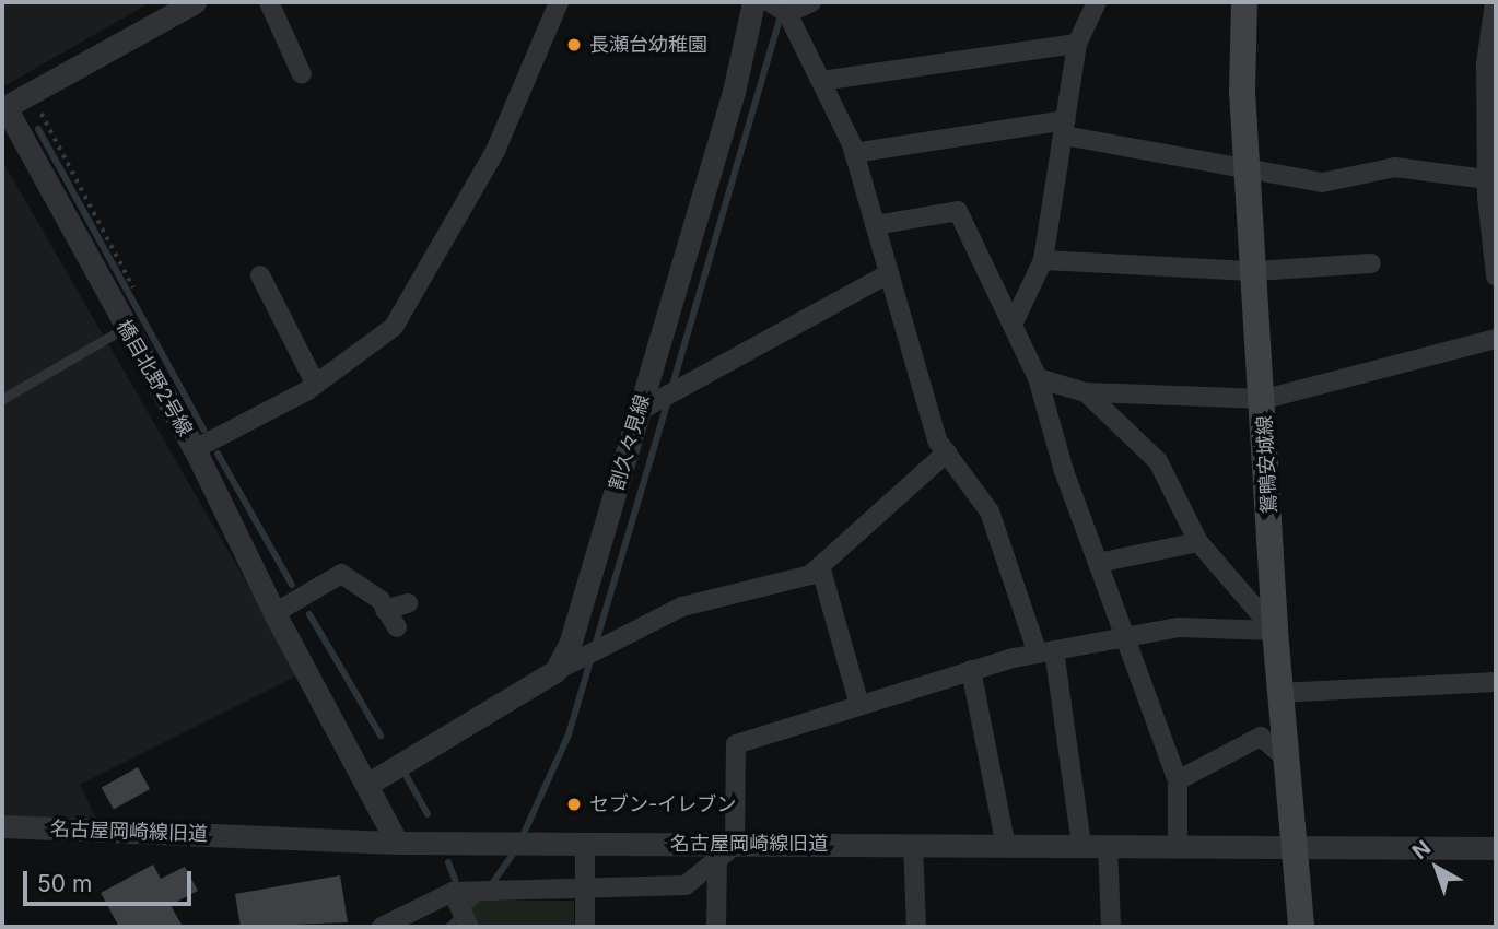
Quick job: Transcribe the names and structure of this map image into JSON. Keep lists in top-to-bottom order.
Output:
{
  "streets": {
    "main road": ["鴛鴨安城線"],
    "street": ["橋目北野2号線", "割久々見線", "名古屋岡崎線旧道"]
  },
  "crossings": [
    ["橋目北野2号線", "名古屋岡崎線旧道"],
    ["鴛鴨安城線", "名古屋岡崎線旧道"]
  ],
  "places": ["長瀬台幼稚園", "セブン-イレブン"],
  "scale_bar": "50 m",
  "north": "top left"
}
